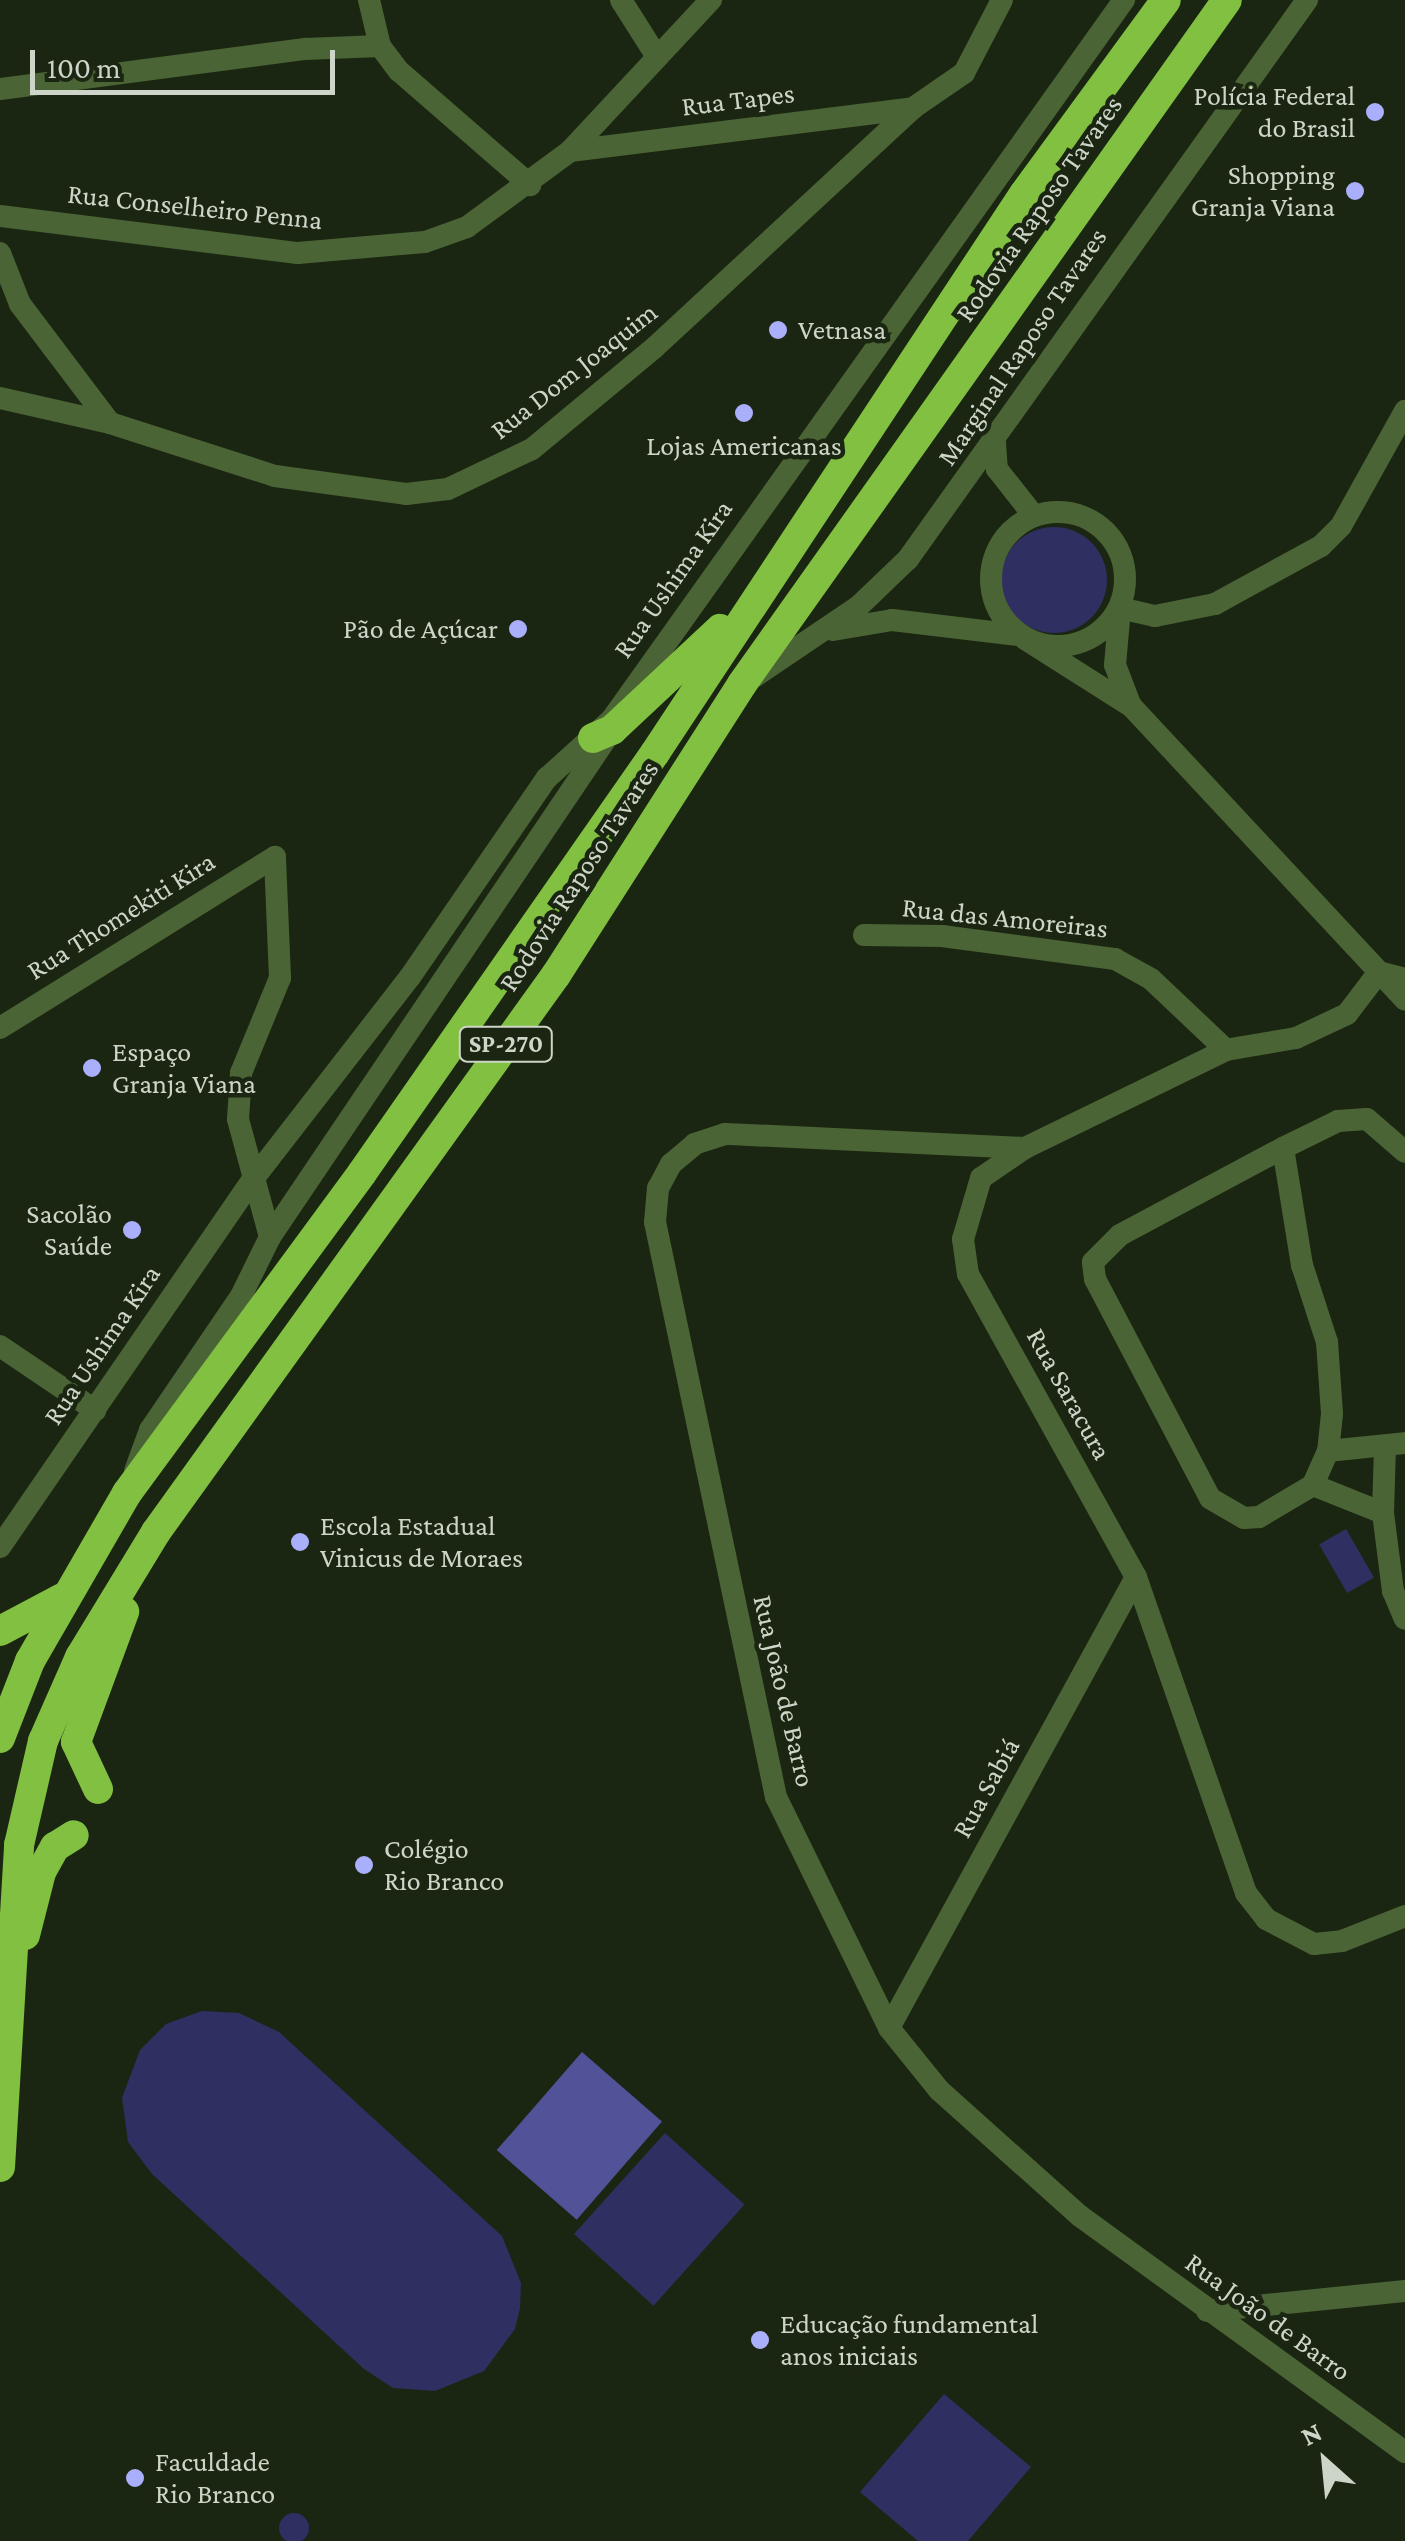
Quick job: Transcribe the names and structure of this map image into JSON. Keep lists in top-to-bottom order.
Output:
{
  "streets": {
    "highway": ["Rodovia Raposo Tavares", "SP-270"],
    "street": [
      "Rua Tapes",
      "Rua Conselheiro Penna",
      "Marginal Raposo Tavares",
      "Rua Dom Joaquim",
      "Rua Ushima Kira",
      "Rua Thomekiti Kira",
      "Rua das Amoreiras",
      "Rua Saracura",
      "Rua João de Barro",
      "Rua Sabiá"
    ]
  },
  "crossings": [
    ["Rua Tapes", "Rua Conselheiro Penna"],
    ["Rua Tapes", "Rua Dom Joaquim"],
    ["Rodovia Raposo Tavares", "Marginal Raposo Tavares"],
    ["Rua Ushima Kira", "Rua Thomekiti Kira"],
    ["Rua das Amoreiras", "Rua Saracura"],
    ["Rua Saracura", "Rua João de Barro"],
    ["Rua Saracura", "Rua Sabiá"],
    ["Rua João de Barro", "Rua Sabiá"]
  ],
  "places": [
    "Polícia Federal do Brasil",
    "Shopping Granja Viana",
    "Vetnasa",
    "Lojas Americanas",
    "Pão de Açúcar",
    "Espaço Granja Viana",
    "Sacolão Saúde",
    "Escola Estadual Vinicus de Moraes",
    "Colégio Rio Branco",
    "Educação fundamental anos iniciais",
    "Faculdade Rio Branco"
  ],
  "scale_bar": "100 m",
  "north": "top left"
}
